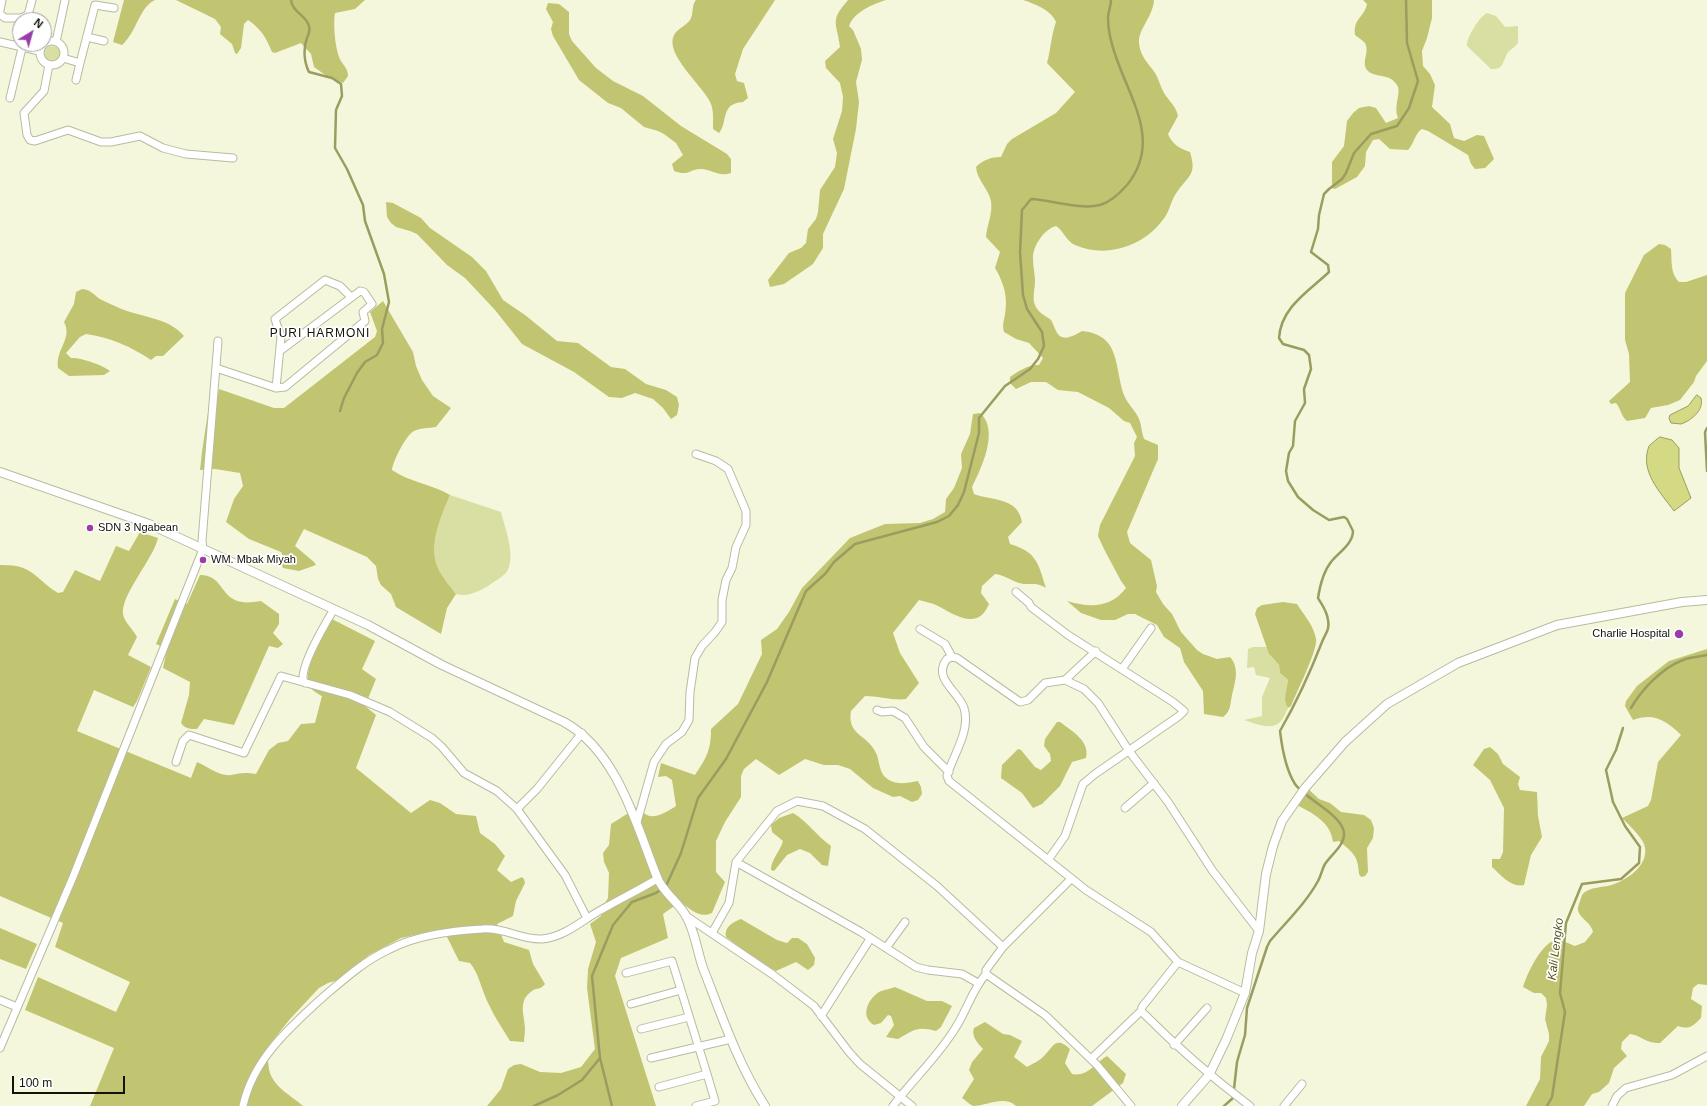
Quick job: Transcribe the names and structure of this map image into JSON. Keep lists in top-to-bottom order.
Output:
{
  "districts": ["PURI HARMONI"],
  "water": ["Kali Lengko"],
  "places": ["SDN 3 Ngabean", "WM. Mbak Miyah", "Charlie Hospital"],
  "scale_bar": "100 m",
  "north": "top right"
}
